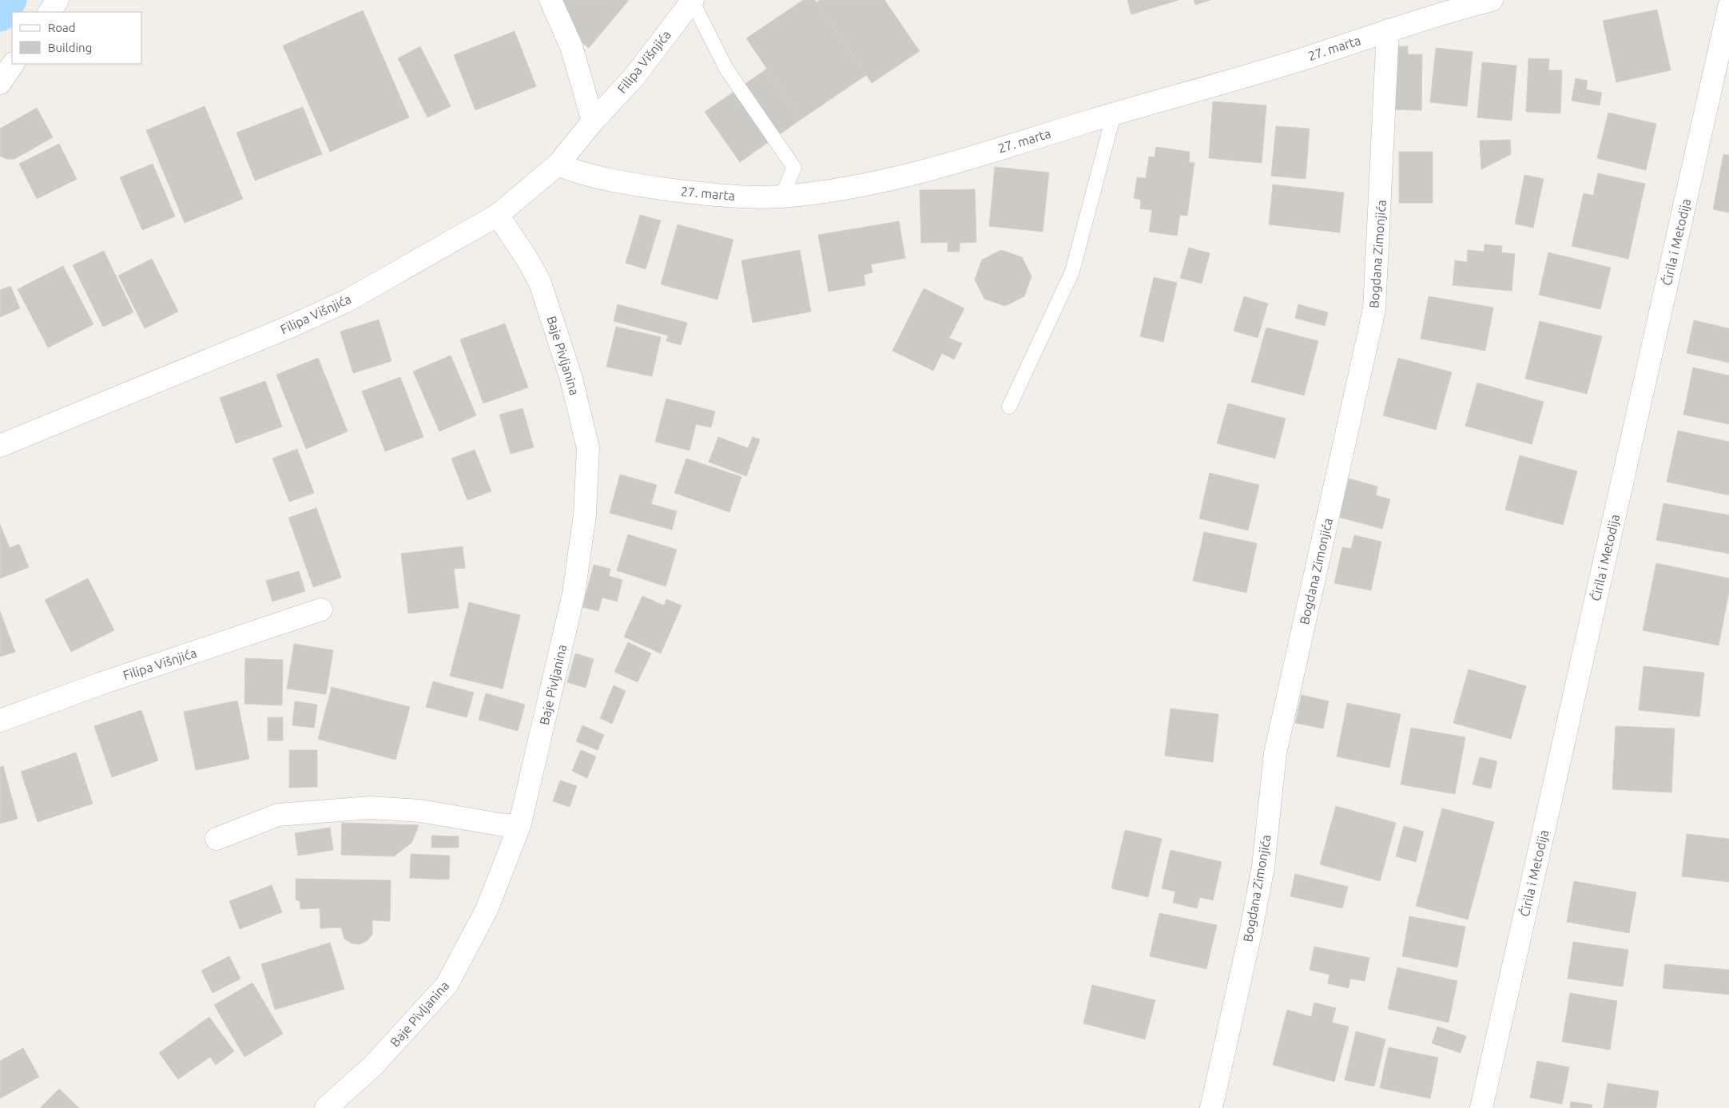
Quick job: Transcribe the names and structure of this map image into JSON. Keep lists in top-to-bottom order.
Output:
{
  "streets": {
    "street": [
      "27. marta",
      "Filipa Višnjića",
      "Ćirila i Metodija",
      "Bogdana Zimonjića",
      "Baje Pivljanina"
    ]
  },
  "crossings": [
    ["27. marta", "Filipa Višnjića"],
    ["27. marta", "Bogdana Zimonjića"],
    ["Filipa Višnjića", "Baje Pivljanina"]
  ],
  "legend": ["Road", "Building"]
}
